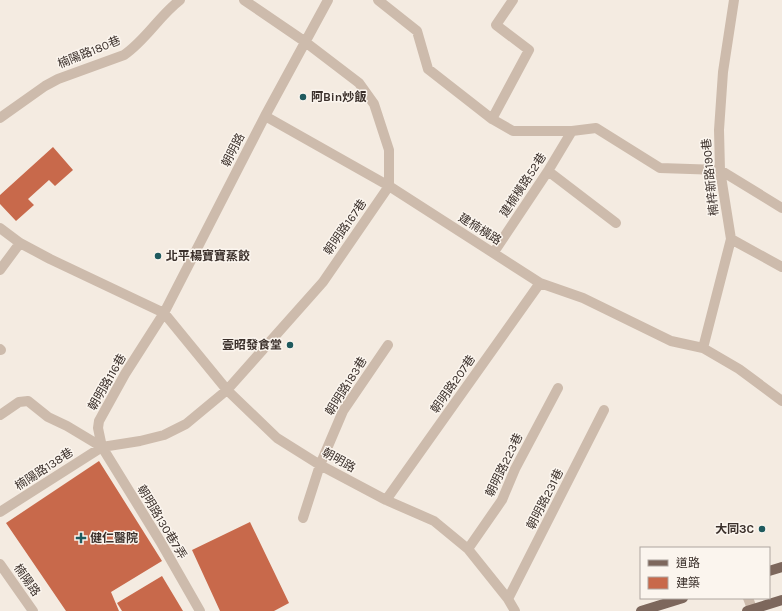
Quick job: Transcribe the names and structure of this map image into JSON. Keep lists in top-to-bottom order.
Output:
{
  "streets": {
    "street": [
      "楠陽路180巷",
      "朝明路",
      "楠梓新路190巷",
      "建楠橫路52巷",
      "朝明路167巷",
      "建楠橫路",
      "朝明路116巷",
      "朝明路207巷",
      "朝明路183巷",
      "朝明路223巷",
      "楠陽路138巷",
      "朝明路231巷",
      "朝明路130巷7弄",
      "楠陽路"
    ]
  },
  "crossings": [
    ["朝明路", "朝明路167巷"],
    ["朝明路", "朝明路116巷"],
    ["朝明路", "朝明路207巷"],
    ["朝明路", "朝明路183巷"],
    ["朝明路", "朝明路223巷"],
    ["朝明路", "朝明路231巷"],
    ["楠梓新路190巷", "建楠橫路"],
    ["建楠橫路52巷", "建楠橫路"],
    ["朝明路167巷", "建楠橫路"],
    ["朝明路167巷", "朝明路116巷"],
    ["朝明路167巷", "楠陽路138巷"],
    ["朝明路167巷", "朝明路130巷7弄"],
    ["建楠橫路", "朝明路207巷"],
    ["朝明路116巷", "楠陽路138巷"],
    ["朝明路116巷", "朝明路130巷7弄"],
    ["楠陽路138巷", "朝明路130巷7弄"]
  ],
  "places": {
    "other": [
      "阿Bin炒飯",
      "北平楊寶寶蒸餃",
      "壹昭發食堂",
      "大同3C"
    ],
    "health": ["健仁醫院"]
  },
  "legend": ["道路", "建築"]
}
